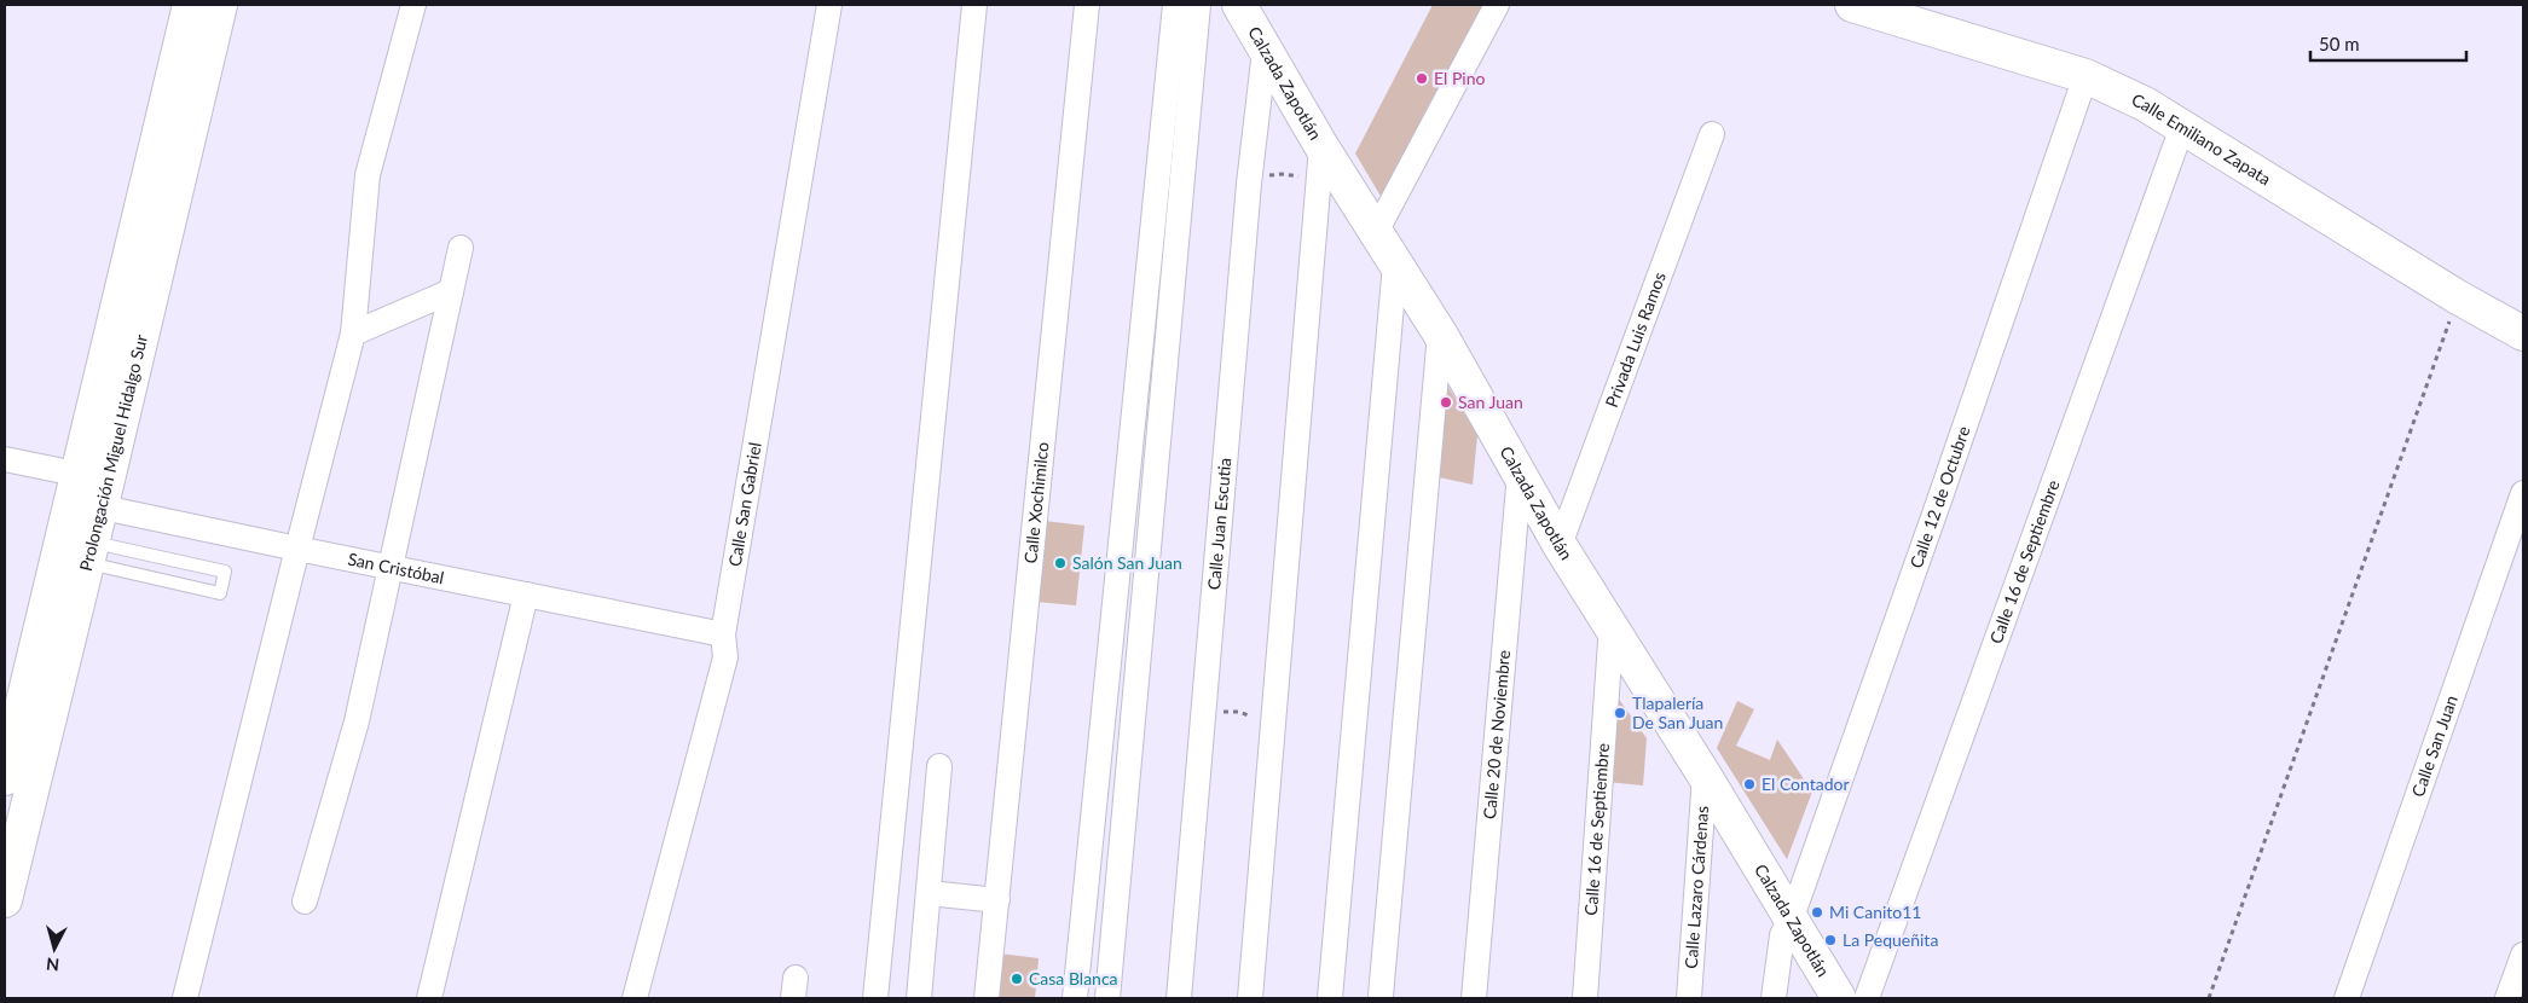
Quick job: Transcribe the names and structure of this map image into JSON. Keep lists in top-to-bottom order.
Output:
{
  "streets": {
    "street": [
      "Calzada Zapotlán",
      "Calle Emiliano Zapata",
      "Privada Luis Ramos",
      "Prolongación Miguel Hidalgo Sur",
      "Calle 12 de Octubre",
      "Calle Xochimilco",
      "Calle San Gabriel",
      "Calle Juan Escutia",
      "Calle 16 de Septiembre",
      "San Cristóbal",
      "Calle 20 de Noviembre",
      "Calle San Juan",
      "Calle Lazaro Cárdenas"
    ]
  },
  "crossings": [
    ["Calzada Zapotlán", "Privada Luis Ramos"],
    ["Calzada Zapotlán", "Calle 12 de Octubre"],
    ["Calzada Zapotlán", "Calle Juan Escutia"],
    ["Calzada Zapotlán", "Calle 16 de Septiembre"],
    ["Calzada Zapotlán", "Calle 20 de Noviembre"],
    ["Calzada Zapotlán", "Calle Lazaro Cárdenas"],
    ["Calle Emiliano Zapata", "Calle 12 de Octubre"],
    ["Calle Emiliano Zapata", "Calle 16 de Septiembre"],
    ["Prolongación Miguel Hidalgo Sur", "San Cristóbal"],
    ["Calle San Gabriel", "San Cristóbal"]
  ],
  "places": [
    "El Pino",
    "San Juan",
    "Salón San Juan",
    "Tlapalería De San Juan",
    "El Contador",
    "Mi Canito11",
    "La Pequeñita",
    "Casa Blanca"
  ],
  "scale_bar": "50 m",
  "north": "bottom"
}
